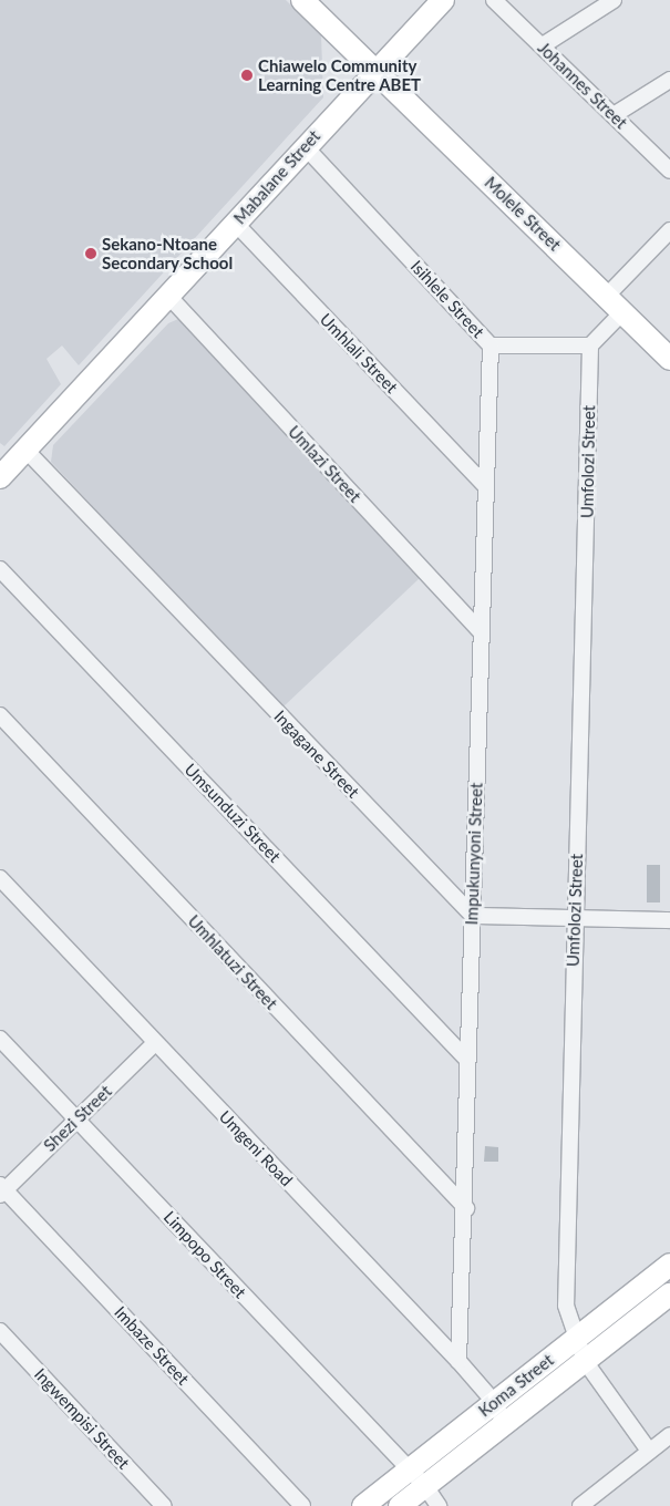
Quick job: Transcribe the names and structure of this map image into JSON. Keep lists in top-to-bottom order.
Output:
{
  "streets": {
    "street": [
      "Johannes Street",
      "Mabalane Street",
      "Molele Street",
      "Isihlele Street",
      "Umhlali Street",
      "Umfolozi Street",
      "Umlazi Street",
      "Ingagane Street",
      "Umsunduzi Street",
      "Impukunyoni Street",
      "Umhlatuzi Street",
      "Shezi Street",
      "Umgeni Road",
      "Limpopo Street",
      "Imbaze Street",
      "Koma Street",
      "Ingwempisi Street"
    ]
  },
  "crossings": [
    ["Mabalane Street", "Molele Street"],
    ["Mabalane Street", "Isihlele Street"],
    ["Mabalane Street", "Umhlali Street"],
    ["Mabalane Street", "Umlazi Street"],
    ["Mabalane Street", "Ingagane Street"],
    ["Isihlele Street", "Umfolozi Street"],
    ["Isihlele Street", "Impukunyoni Street"],
    ["Umhlali Street", "Impukunyoni Street"],
    ["Umfolozi Street", "Koma Street"],
    ["Umlazi Street", "Impukunyoni Street"],
    ["Ingagane Street", "Impukunyoni Street"],
    ["Umsunduzi Street", "Impukunyoni Street"],
    ["Impukunyoni Street", "Umhlatuzi Street"],
    ["Impukunyoni Street", "Umgeni Road"],
    ["Shezi Street", "Umgeni Road"],
    ["Shezi Street", "Limpopo Street"],
    ["Shezi Street", "Imbaze Street"],
    ["Umgeni Road", "Koma Street"],
    ["Limpopo Street", "Koma Street"]
  ],
  "places": ["Chiawelo Community Learning Centre ABET", "Sekano-Ntoane Secondary School"]
}
